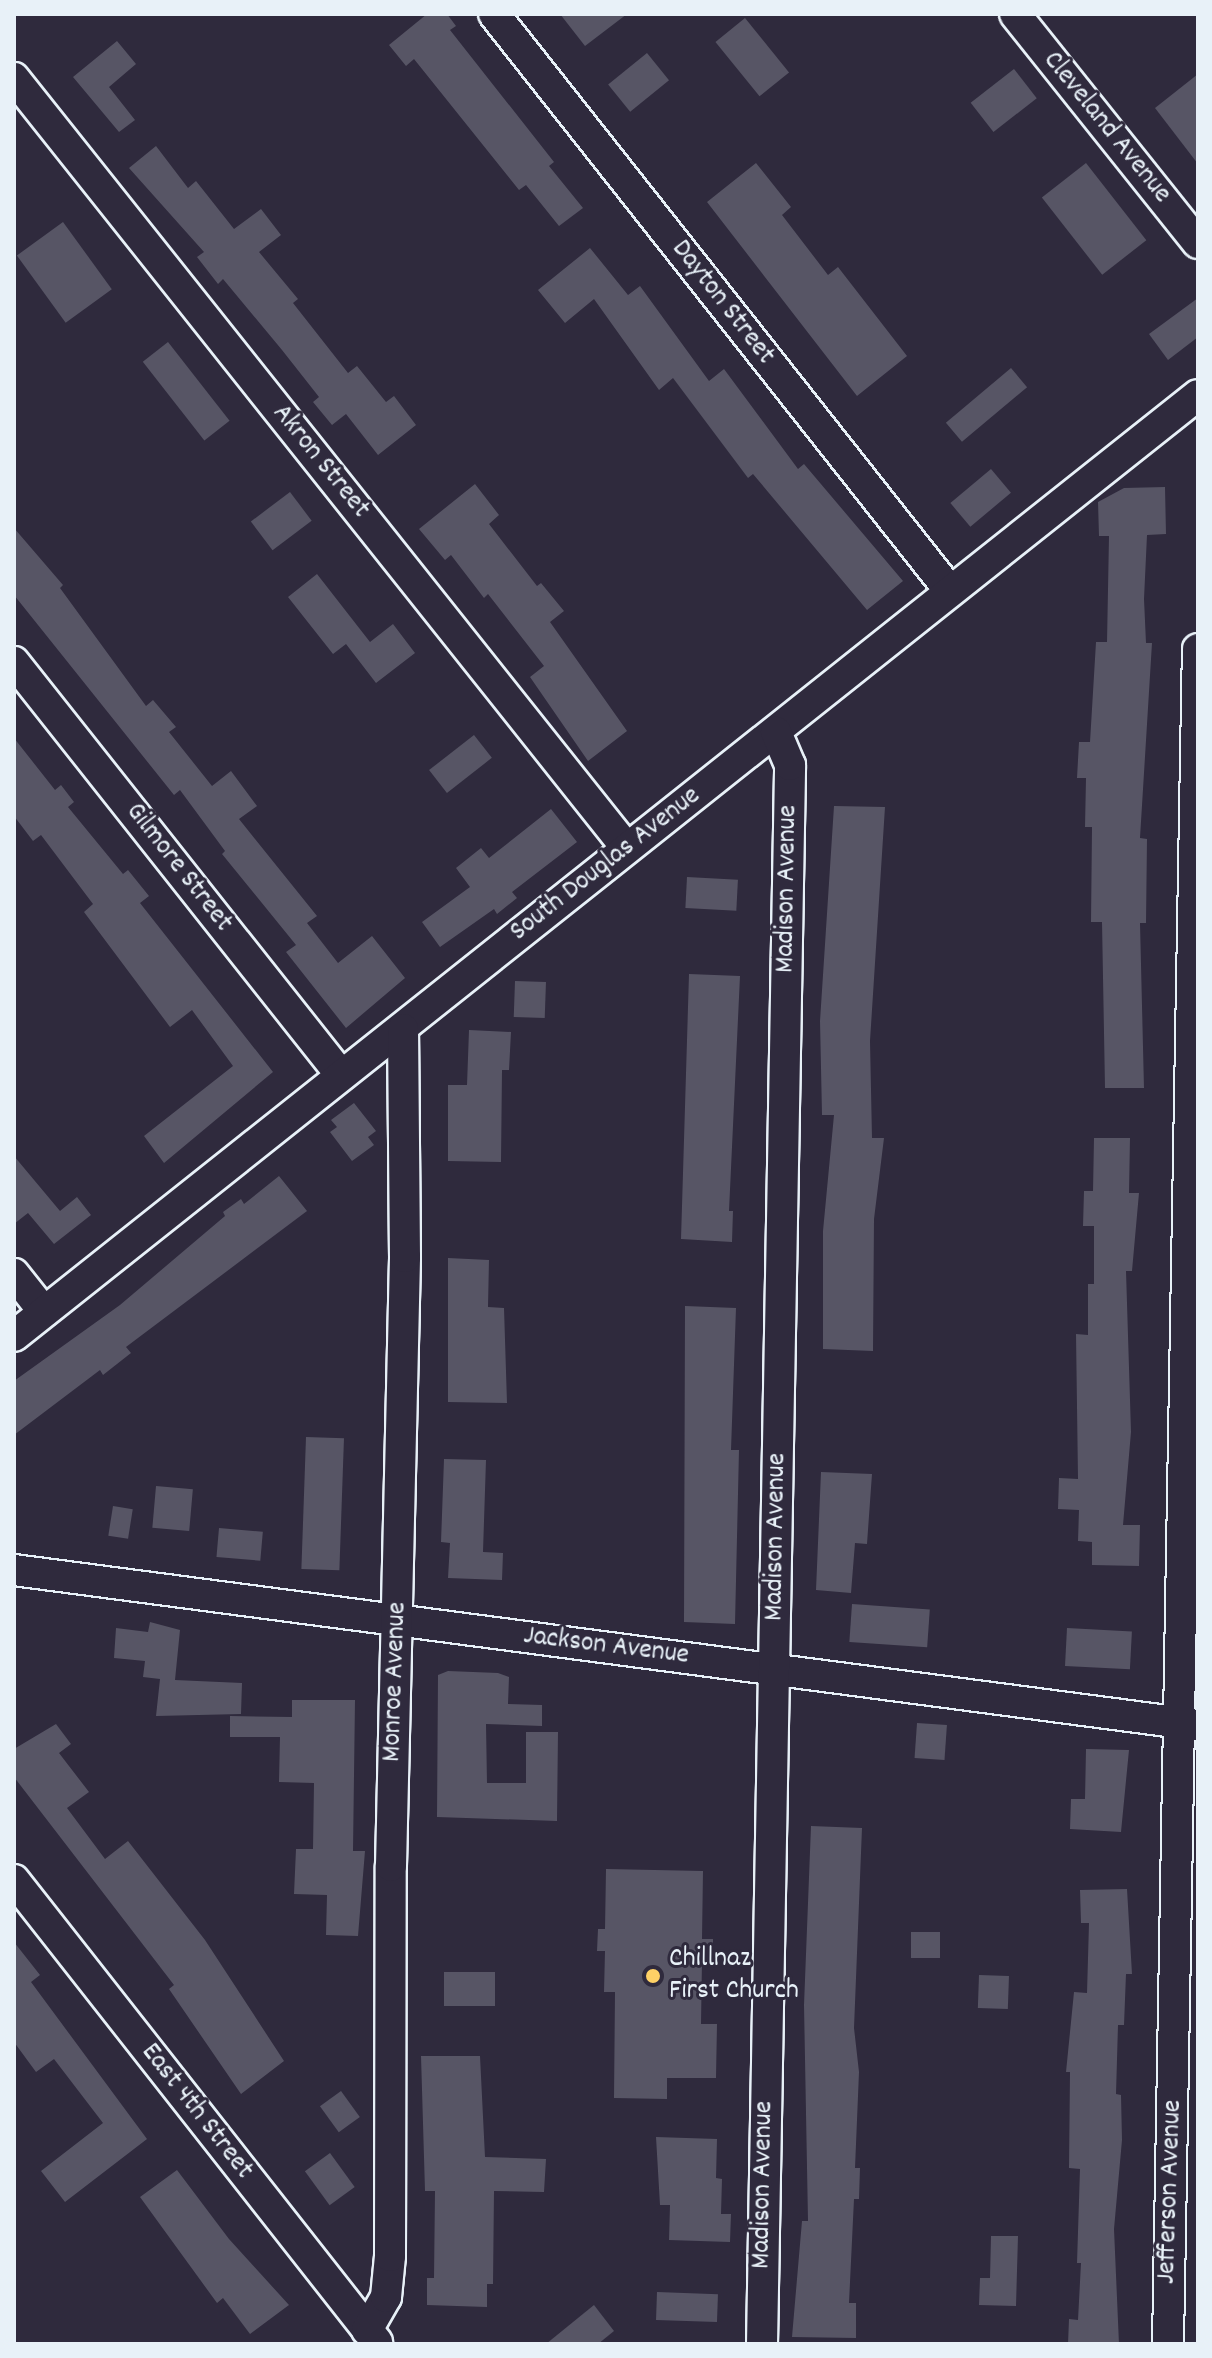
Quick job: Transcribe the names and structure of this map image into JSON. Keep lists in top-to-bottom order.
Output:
{
  "streets": {
    "street": [
      "Cleveland Avenue",
      "Dayton Street",
      "Akron Street",
      "South Douglas Avenue",
      "Gilmore Street",
      "Madison Avenue",
      "Jackson Avenue",
      "Monroe Avenue",
      "East 4th Street",
      "Jefferson Avenue"
    ]
  },
  "crossings": [
    ["Dayton Street", "South Douglas Avenue"],
    ["Akron Street", "South Douglas Avenue"],
    ["South Douglas Avenue", "Gilmore Street"],
    ["South Douglas Avenue", "Madison Avenue"],
    ["South Douglas Avenue", "Monroe Avenue"],
    ["Madison Avenue", "Jackson Avenue"],
    ["Jackson Avenue", "Monroe Avenue"],
    ["Jackson Avenue", "Jefferson Avenue"],
    ["Monroe Avenue", "East 4th Street"]
  ],
  "places": ["Chillnaz First Church"]
}
